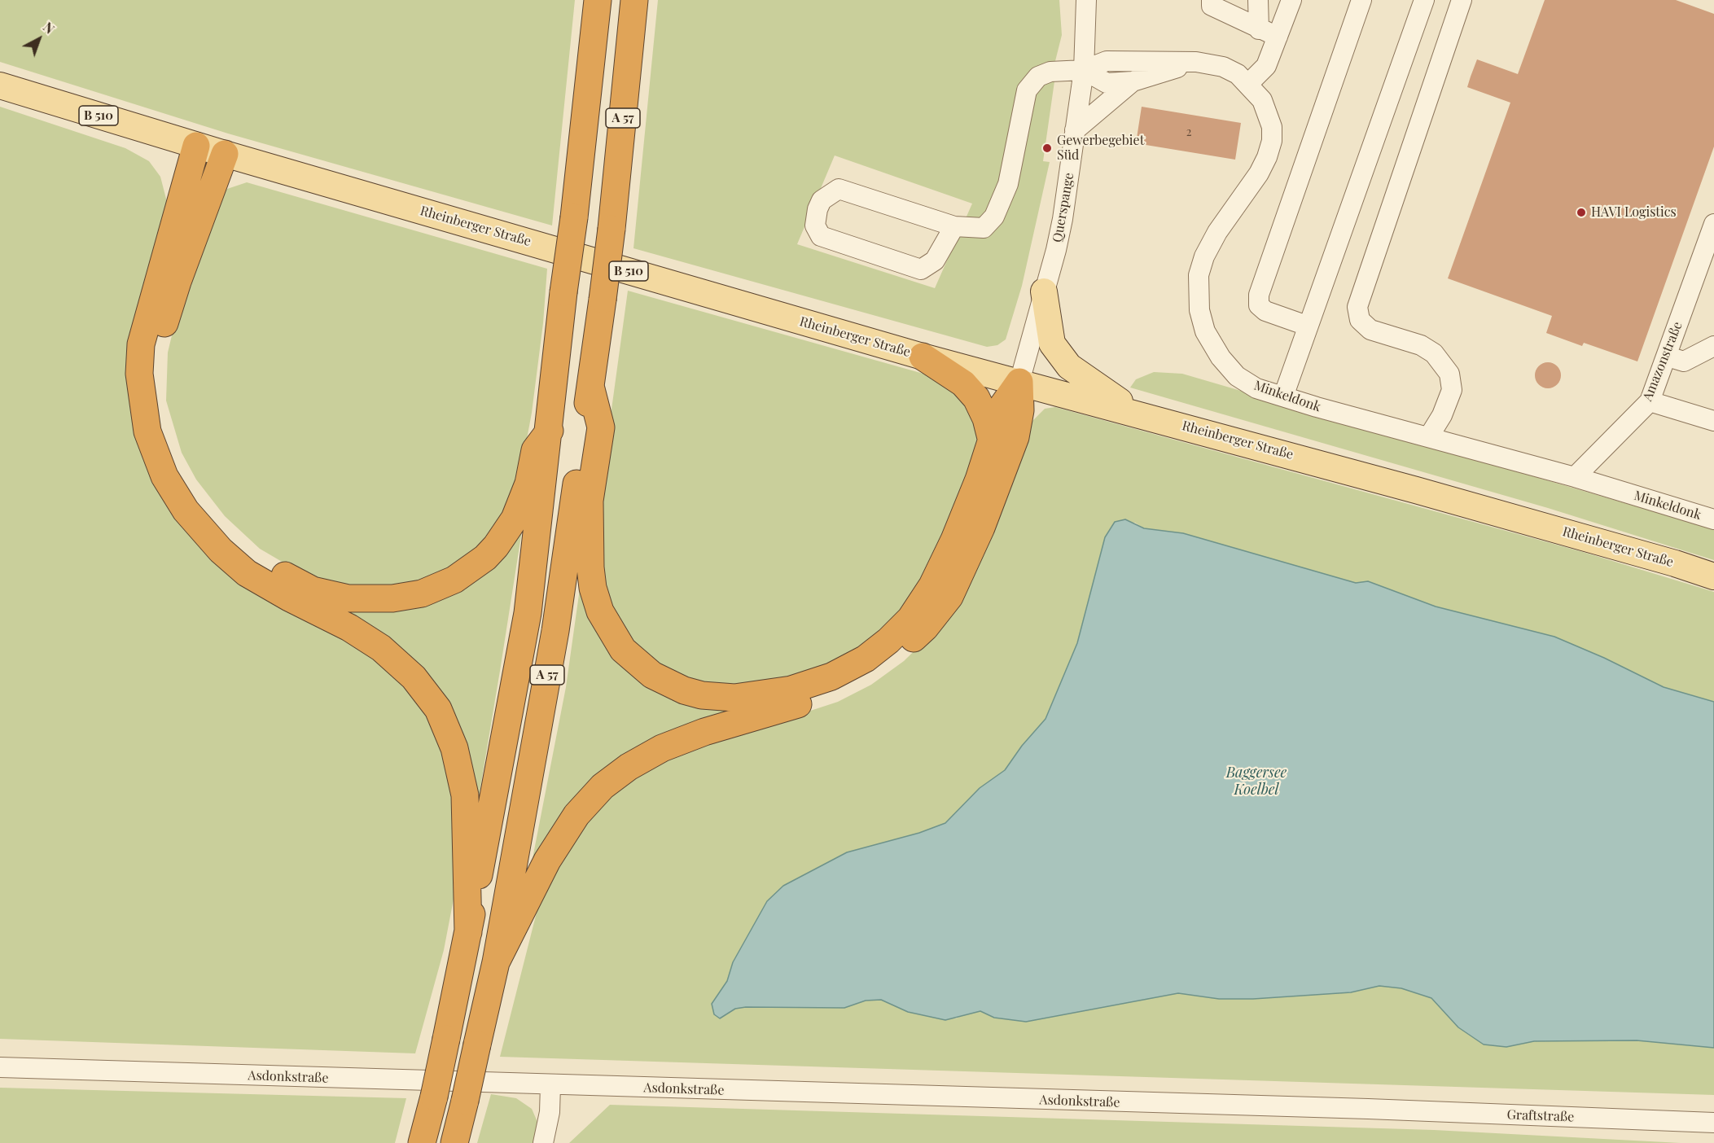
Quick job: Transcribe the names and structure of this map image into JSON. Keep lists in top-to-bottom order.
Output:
{
  "streets": {
    "highway": ["A 57"],
    "main road": ["B 510", "Rheinberger Straße"],
    "street": [
      "Querspange",
      "Amazonstraße",
      "Minkeldonk",
      "Asdonkstraße",
      "Graftstraße"
    ]
  },
  "crossings": [
    ["Querspange", "Rheinberger Straße"],
    ["Querspange", "Minkeldonk"],
    ["Amazonstraße", "Minkeldonk"],
    ["Asdonkstraße", "Graftstraße"]
  ],
  "water": ["Baggersee Koelbel"],
  "places": ["Gewerbegebiet Süd", "HAVI Logistics"],
  "house_numbers": ["2"],
  "north": "top right"
}
